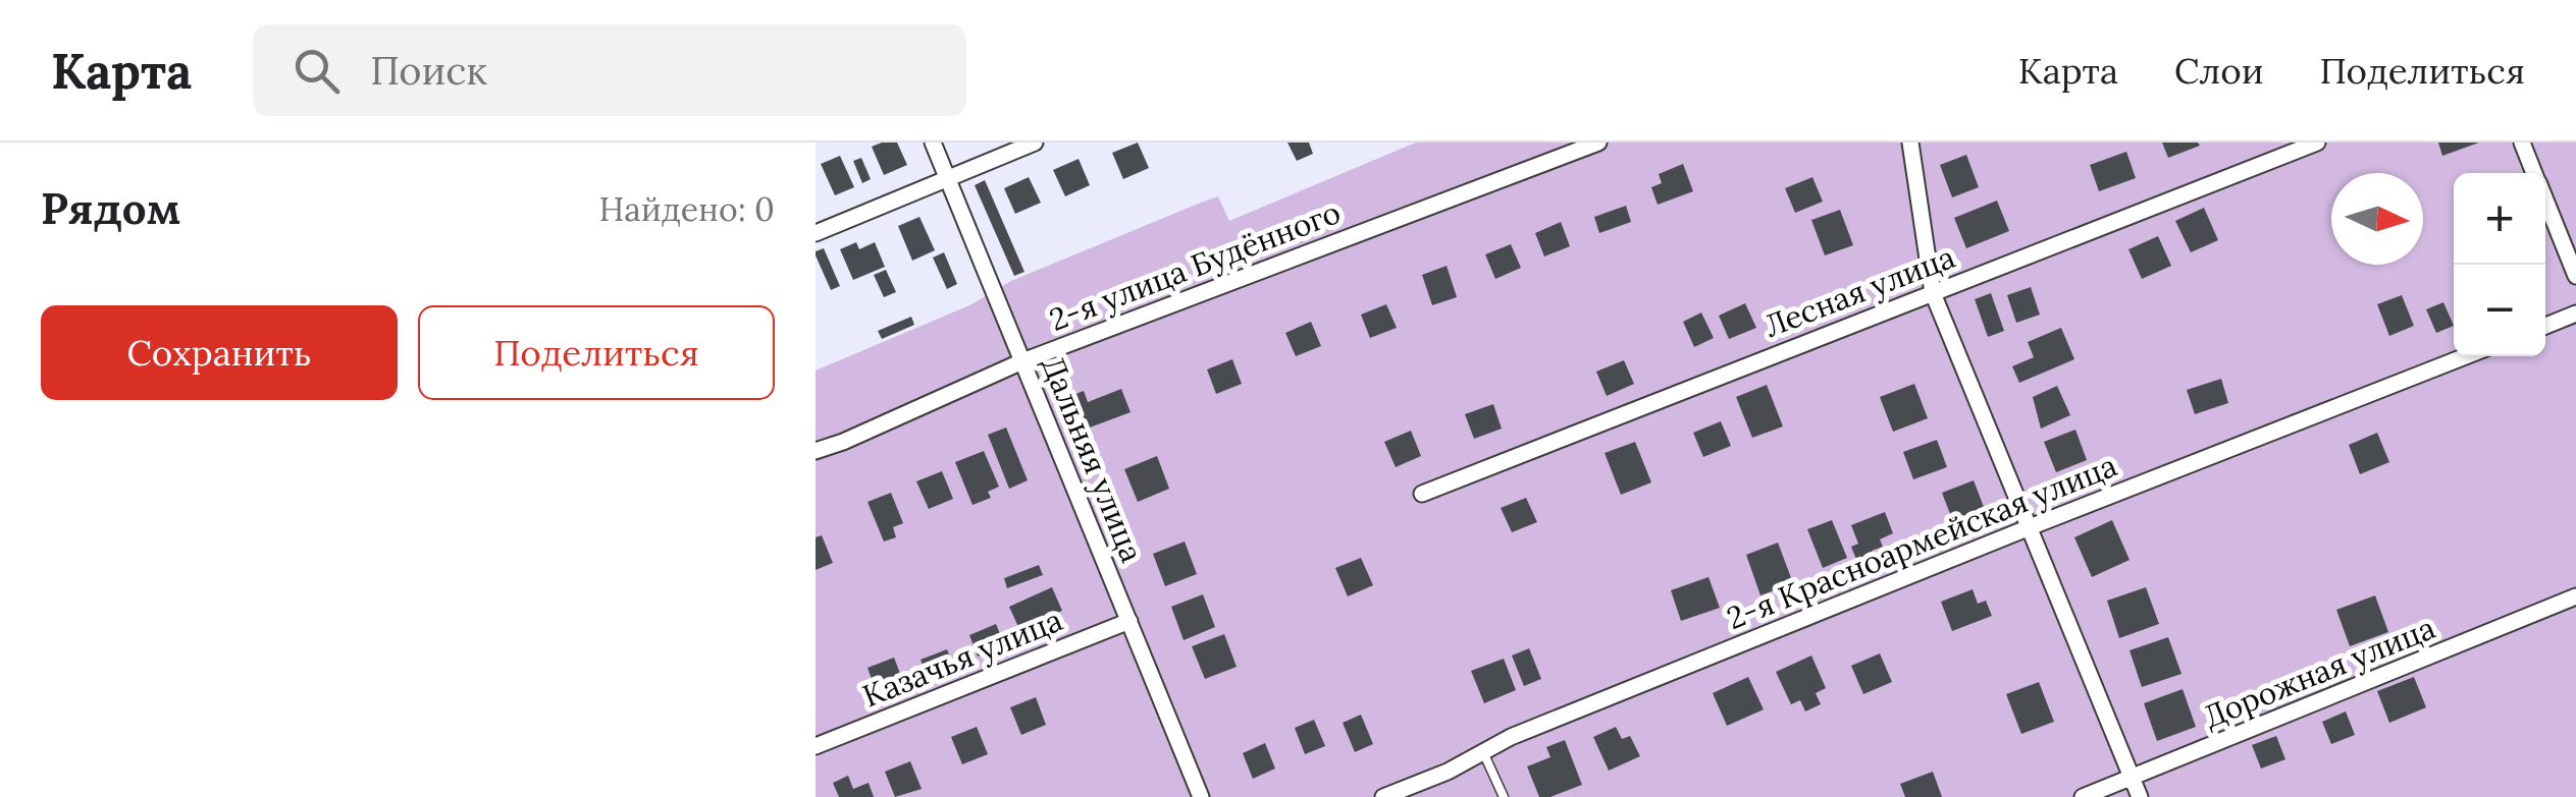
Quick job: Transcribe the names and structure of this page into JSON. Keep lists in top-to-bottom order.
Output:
{
  "streets": {
    "street": [
      "2-я улица Будённого",
      "Лесная улица",
      "Дальняя улица",
      "2-я Красноармейская улица",
      "Казачья улица",
      "Дорожная улица"
    ]
  },
  "crossings": [
    ["2-я улица Будённого", "Дальняя улица"],
    ["Дальняя улица", "Казачья улица"]
  ],
  "north": "right",
  "page": {
    "header": "Карта",
    "search": "Поиск",
    "nav": ["Карта", "Слои", "Поделиться"],
    "heading": ["Рядом", "Найдено: 0"],
    "map_buttons": ["+", "−"],
    "buttons": ["Сохранить", "Поделиться"]
  }
}
